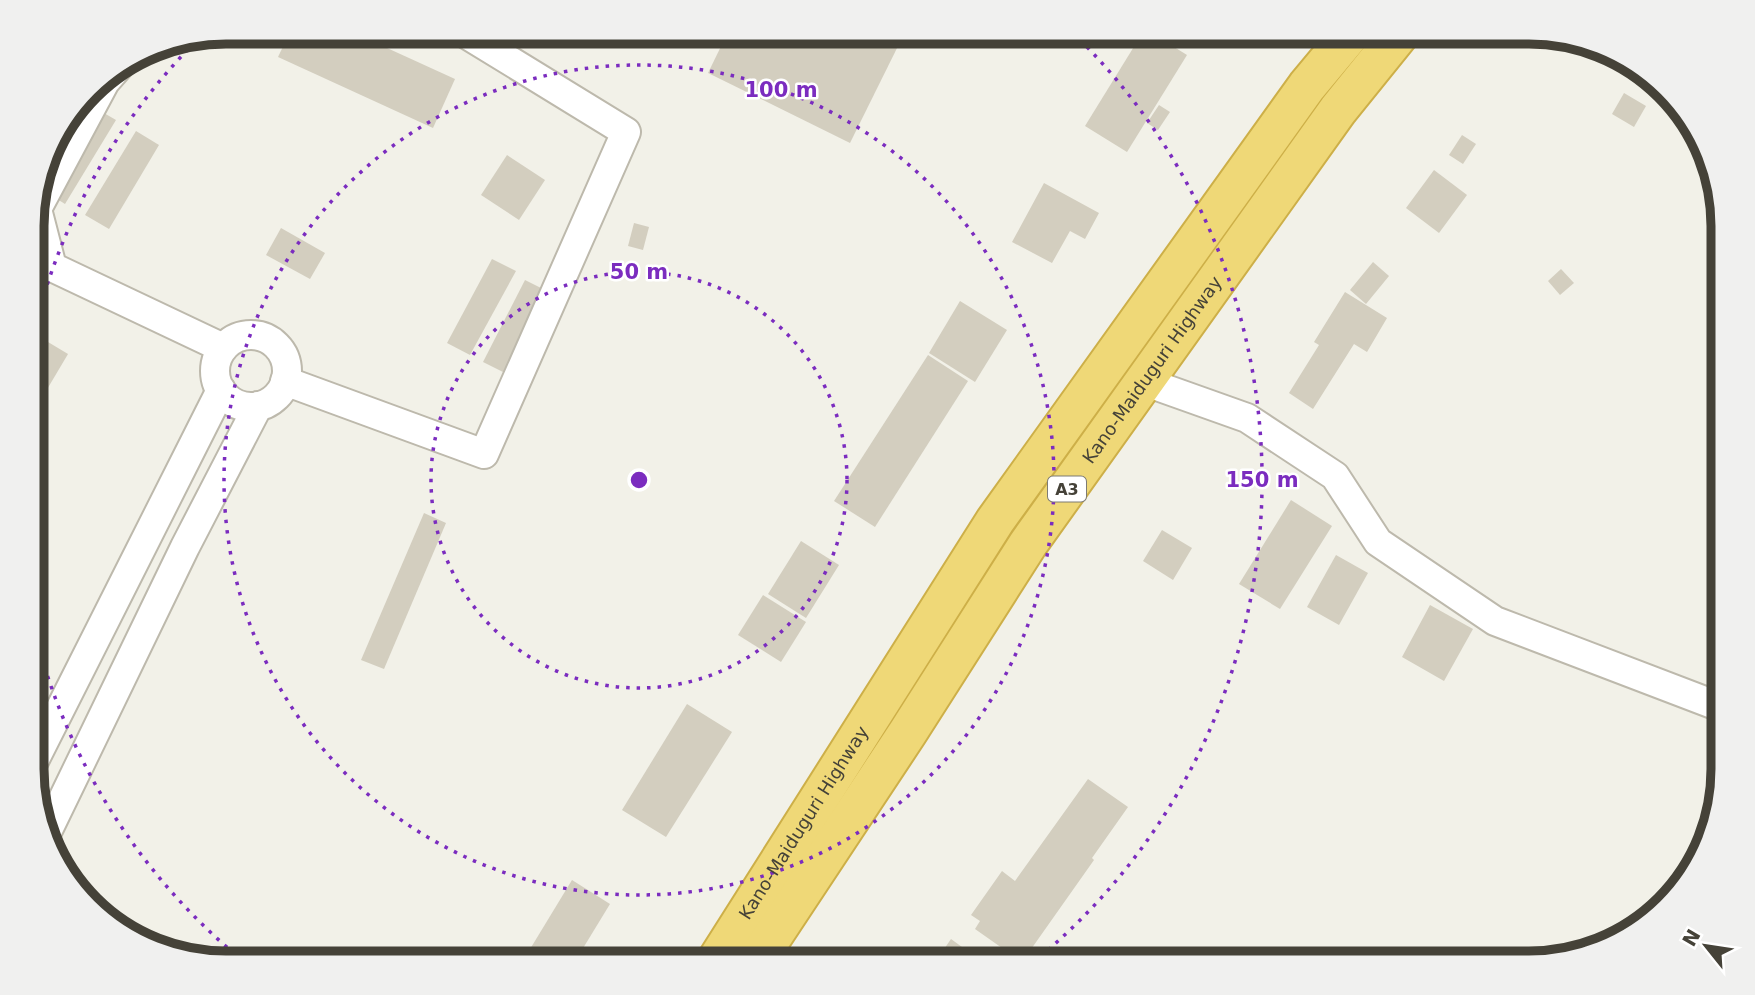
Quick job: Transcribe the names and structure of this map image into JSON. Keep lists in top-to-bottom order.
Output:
{
  "streets": {
    "highway": ["Kano-Maiduguri Highway", "A3"]
  },
  "north": "top left",
  "rings": ["100 m", "50 m", "150 m"]
}
